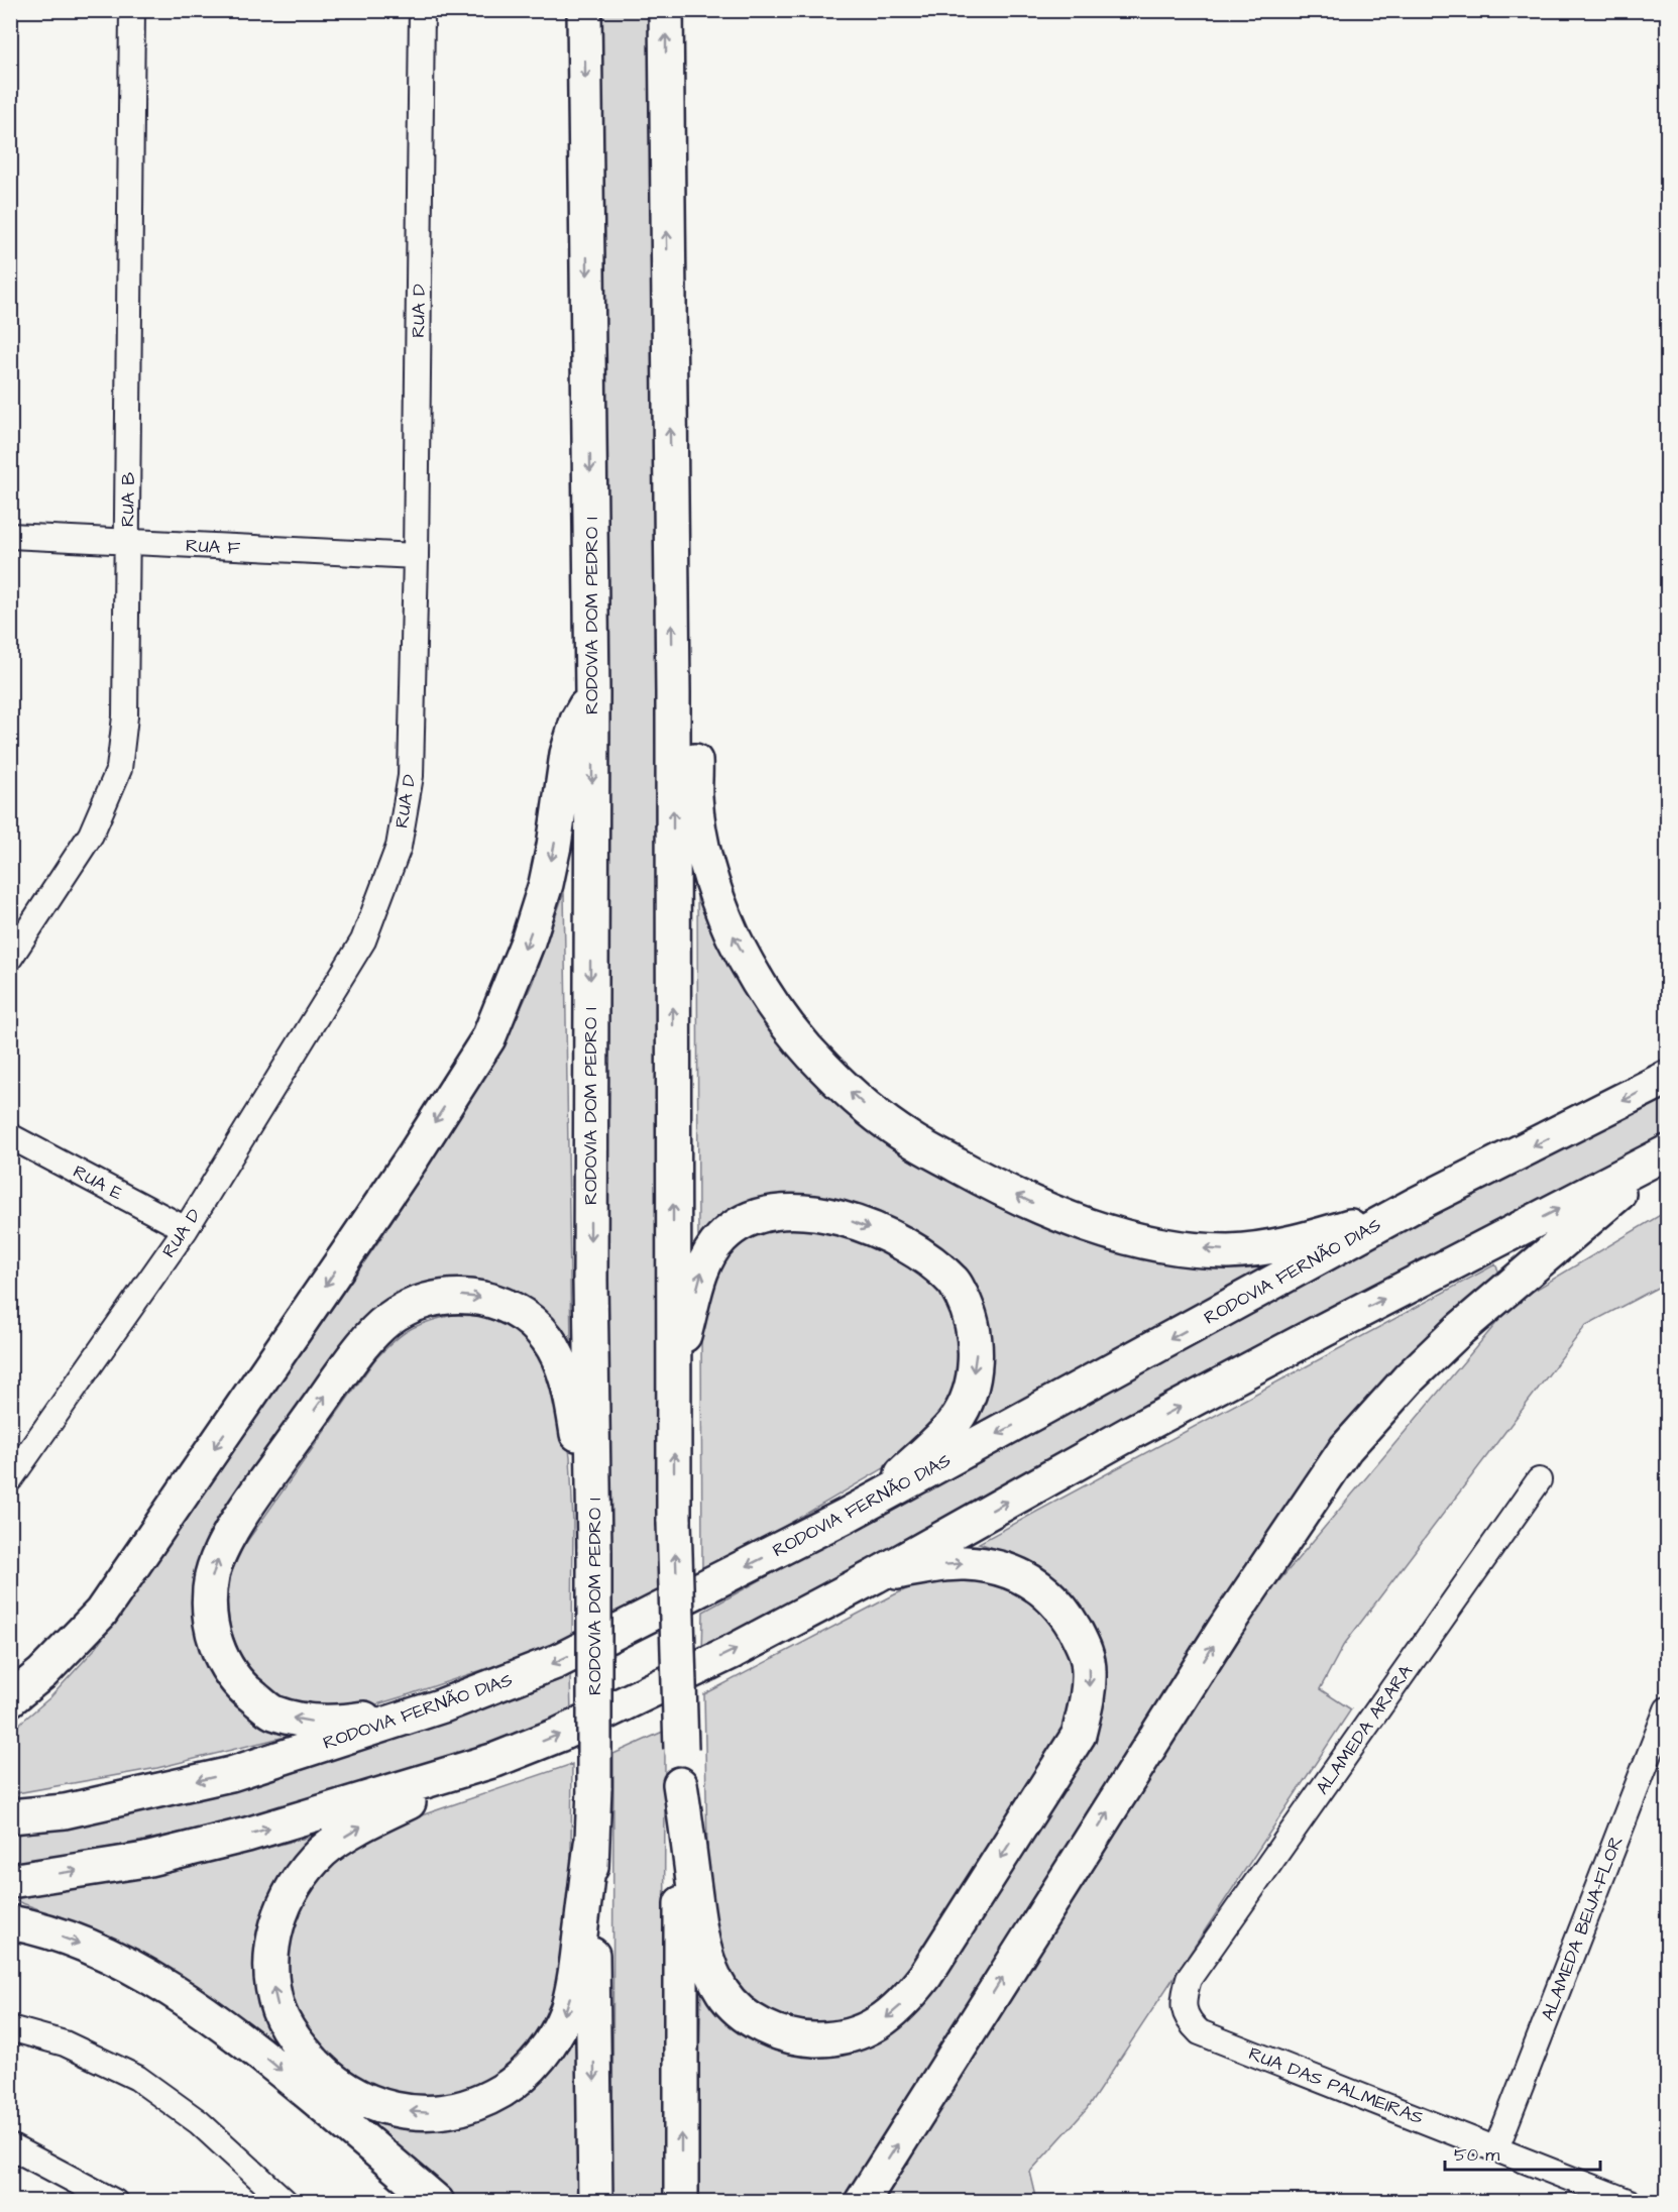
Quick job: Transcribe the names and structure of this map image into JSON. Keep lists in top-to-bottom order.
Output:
{
  "streets": {
    "highway": ["RODOVIA DOM PEDRO I", "RODOVIA FERNÃO DIAS"],
    "street": [
      "RUA D",
      "RUA B",
      "RUA F",
      "RUA E",
      "ALAMEDA ARARA",
      "ALAMEDA BEIJA-FLOR",
      "RUA DAS PALMEIRAS"
    ]
  },
  "crossings": [
    ["RUA D", "RUA F"],
    ["RUA D", "RUA E"],
    ["RUA B", "RUA F"],
    ["ALAMEDA ARARA", "RUA DAS PALMEIRAS"],
    ["ALAMEDA BEIJA-FLOR", "RUA DAS PALMEIRAS"]
  ],
  "scale_bar": "50 m"
}
